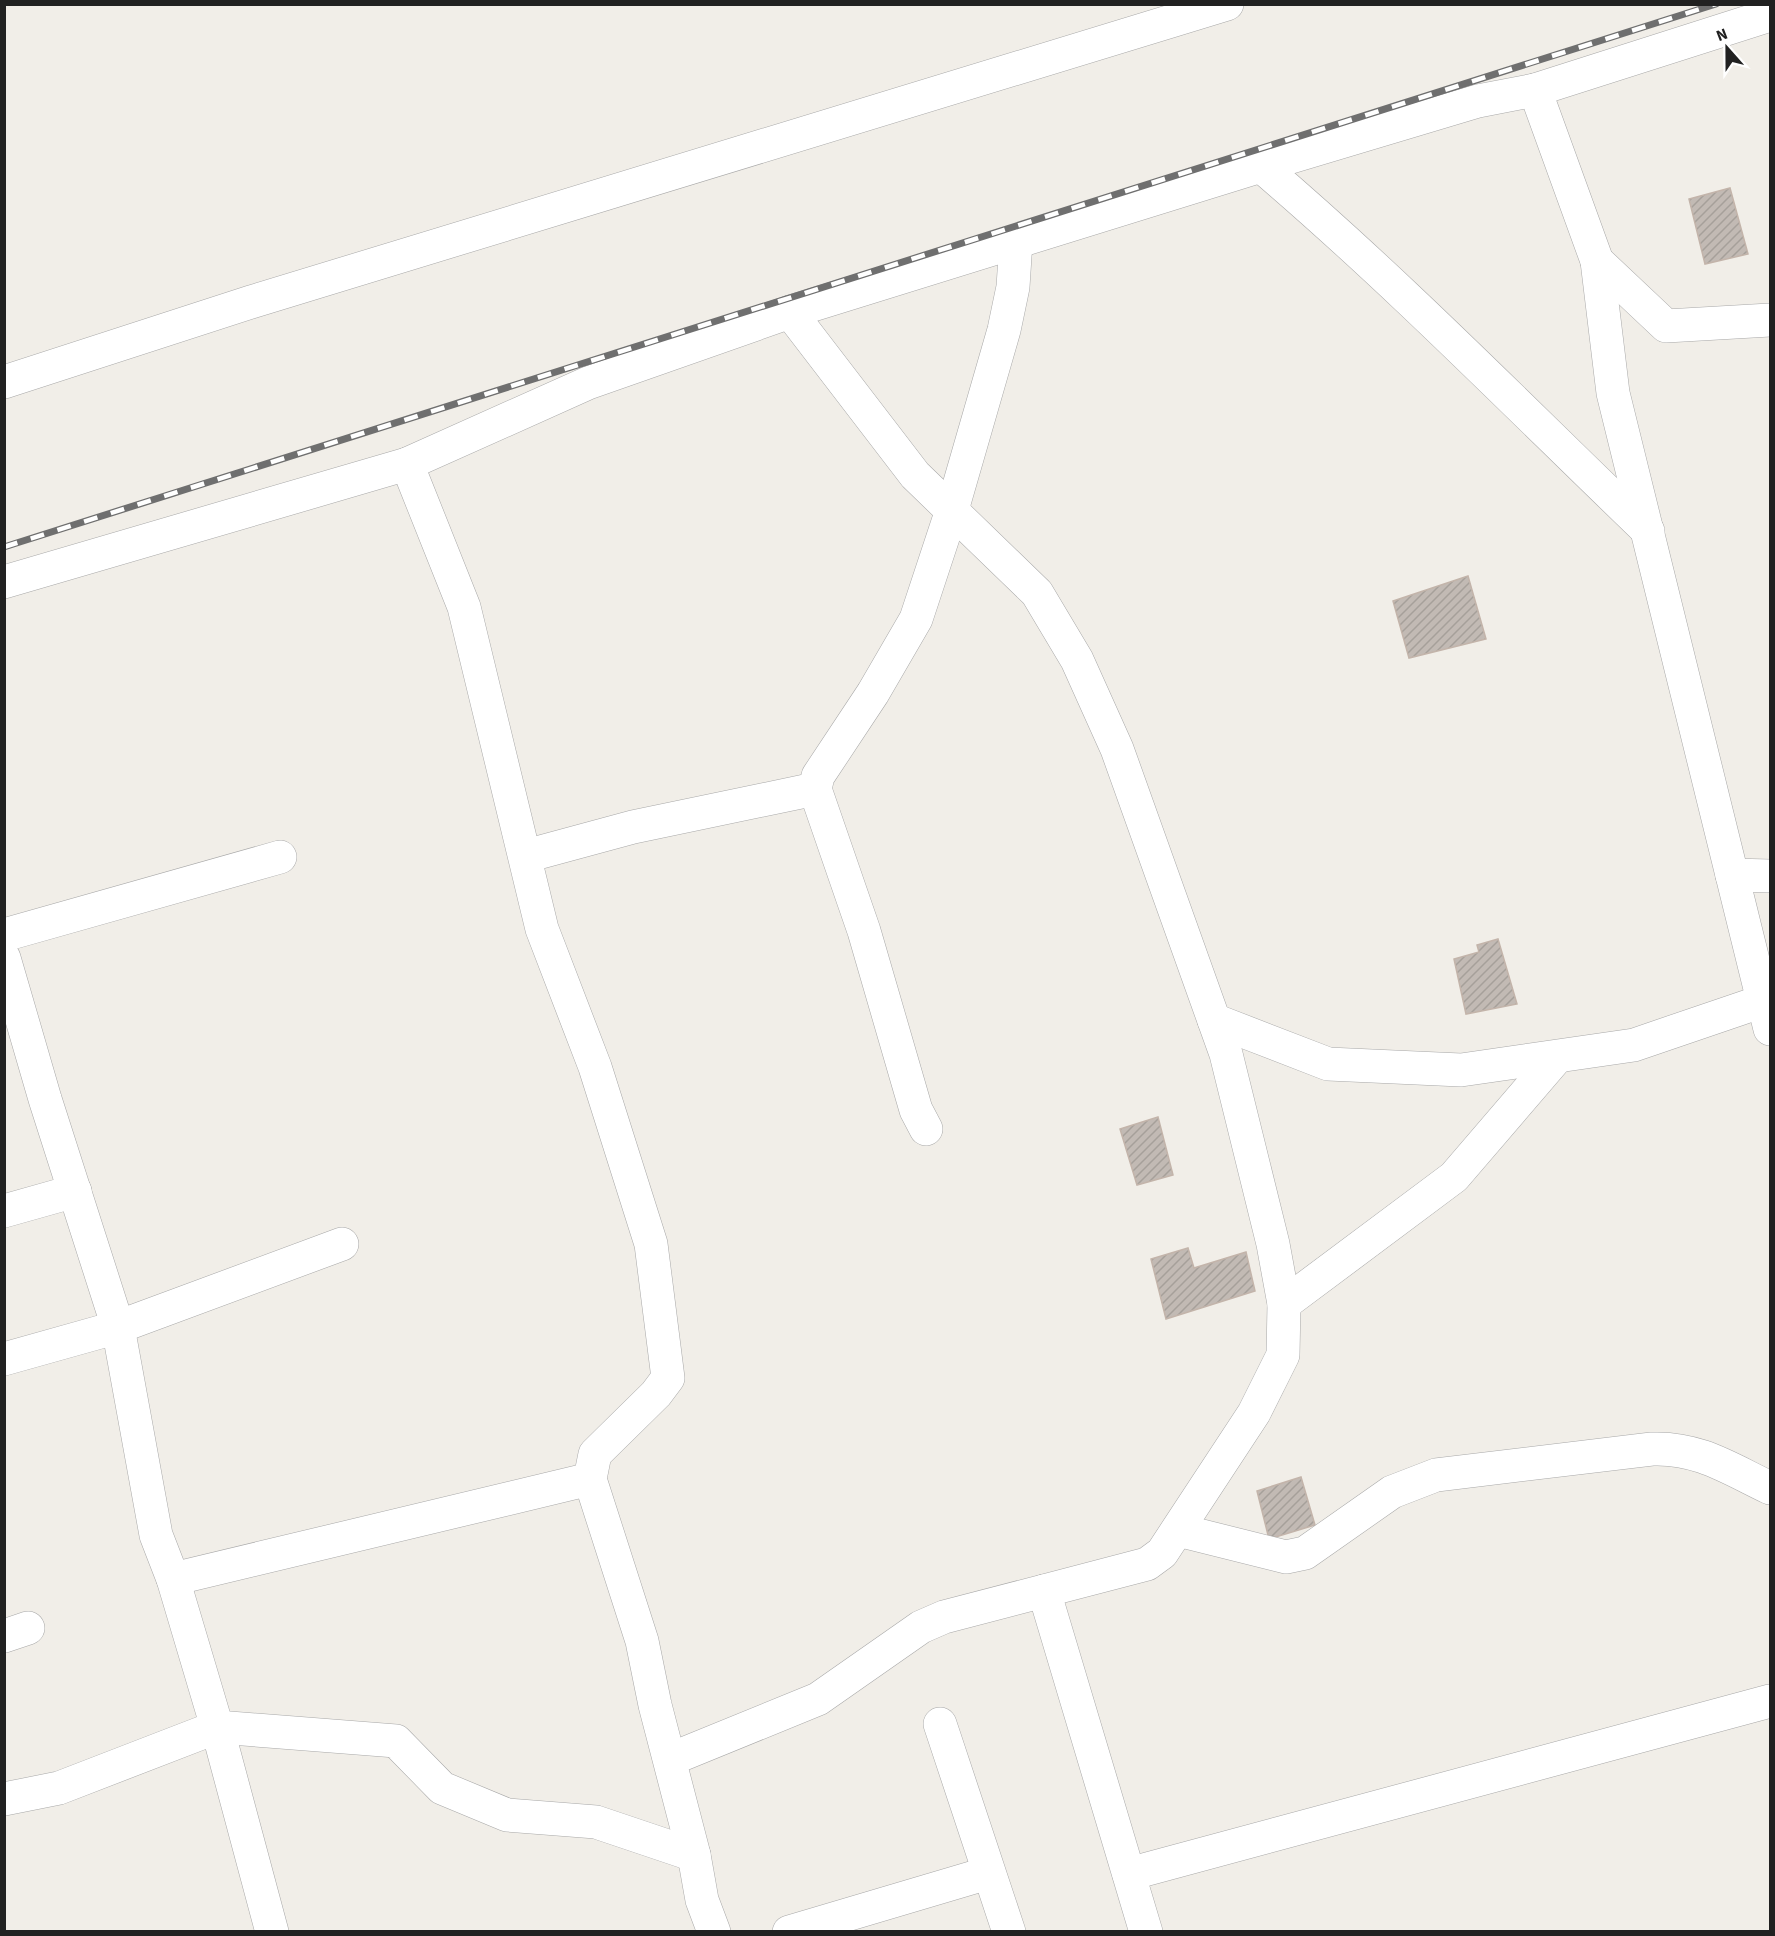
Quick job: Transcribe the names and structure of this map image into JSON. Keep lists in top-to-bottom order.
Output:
{
  "north": "top"
}
